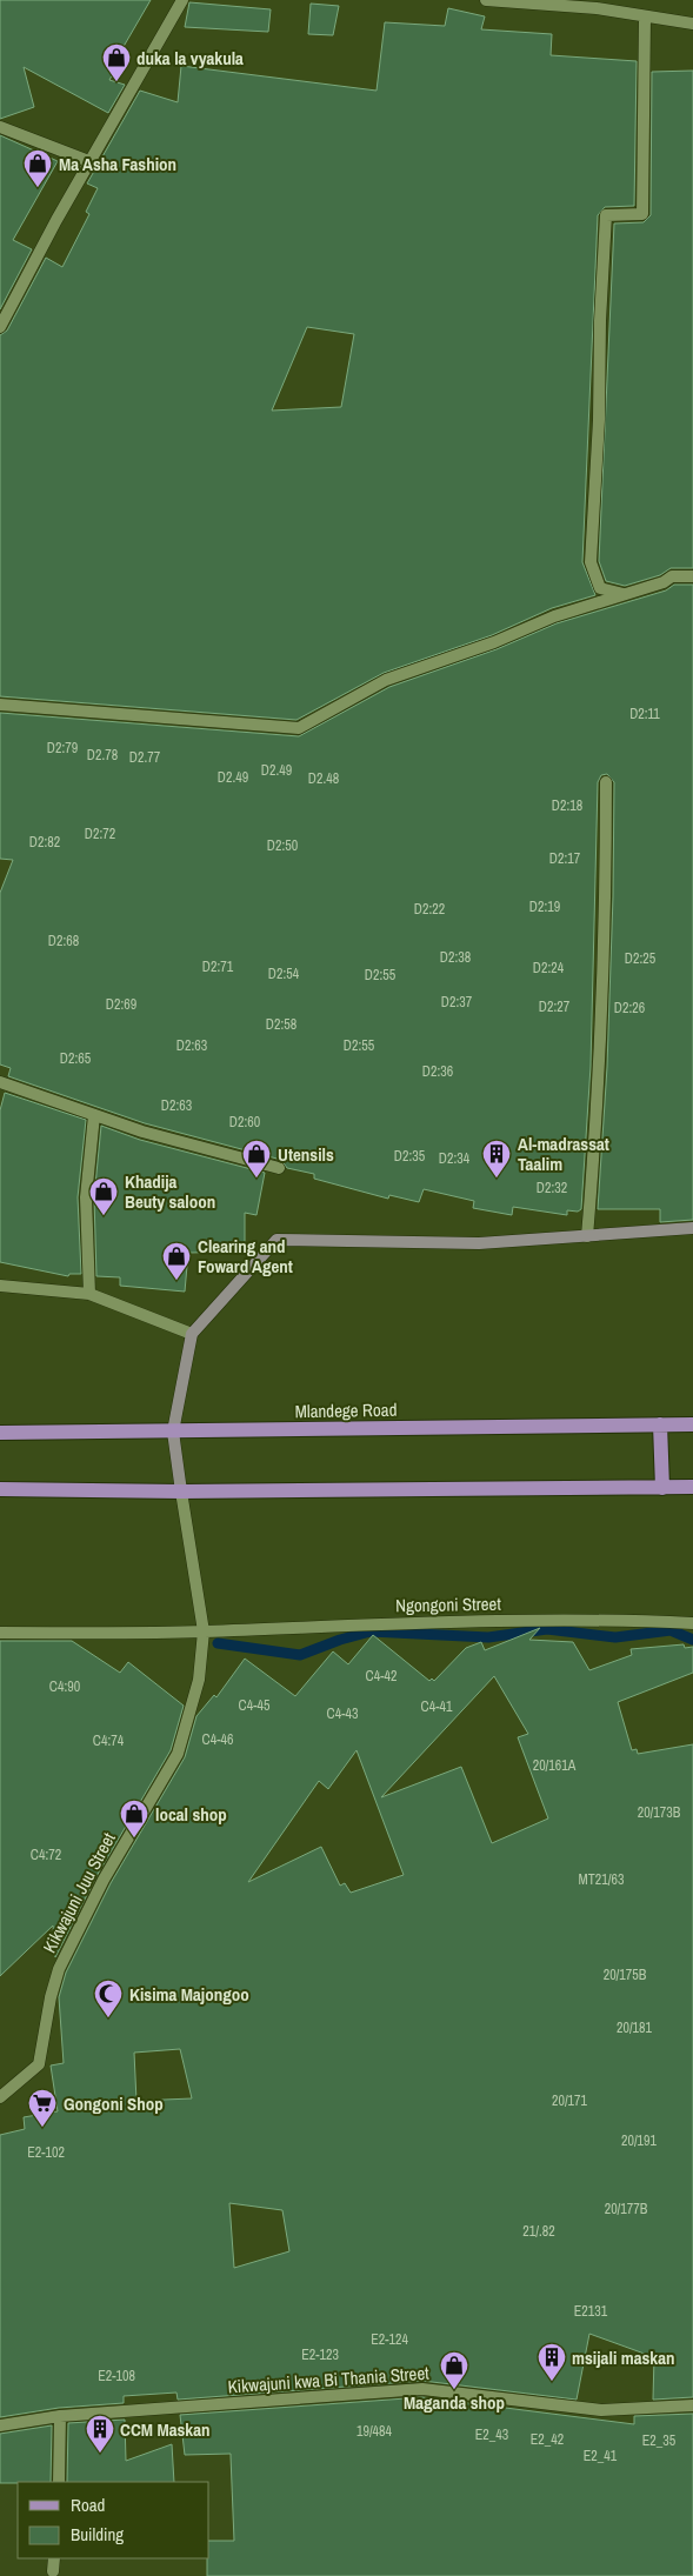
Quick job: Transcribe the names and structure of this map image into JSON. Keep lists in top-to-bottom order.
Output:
{
  "streets": {
    "main road": ["Mlandege Road"],
    "street": ["Ngongoni Street", "Kikwajuni Juu Street", "Kikwajuni kwa Bi Thania Street"]
  },
  "crossings": [
    ["Ngongoni Street", "Kikwajuni Juu Street"]
  ],
  "places": {
    "shop": [
      "duka la vyakula",
      "Ma Asha Fashion",
      "Utensils",
      "Khadija Beuty saloon",
      "Clearing and Foward Agent",
      "local shop",
      "Maganda shop"
    ],
    "building": ["Al-madrassat Taalim", "msijali maskan", "CCM Maskan"],
    "mosque": ["Kisima Majongoo"],
    "supermarket": ["Gongoni Shop"]
  },
  "house_numbers": [
    "D2:11",
    "D2:79",
    "D2.78",
    "D2.77",
    "D2.49",
    "D2.49",
    "D2.48",
    "D2:18",
    "D2:72",
    "D2:82",
    "D2:50",
    "D2:17",
    "D2:19",
    "D2:22",
    "D2:68",
    "D2:38",
    "D2:25",
    "D2:71",
    "D2:24",
    "D2:54",
    "D2:55",
    "D2:37",
    "D2:69",
    "D2:27",
    "D2:26",
    "D2:58",
    "D2:63",
    "D2:55",
    "D2:65",
    "D2:36",
    "D2:63",
    "D2:60",
    "D2:35",
    "D2:34",
    "D2:32",
    "C4-42",
    "C4:90",
    "C4-45",
    "C4-41",
    "C4-43",
    "C4-46",
    "C4:74",
    "20/161A",
    "20/173B",
    "C4:72",
    "MT21/63",
    "20/175B",
    "20/181",
    "20/171",
    "20/191",
    "E2-102",
    "20/177B",
    "21/.82",
    "E2131",
    "E2-124",
    "E2-123",
    "E2-108",
    "19/484",
    "E2_43",
    "E2_42",
    "E2_35",
    "E2_41"
  ],
  "legend": ["Road", "Building"]
}
